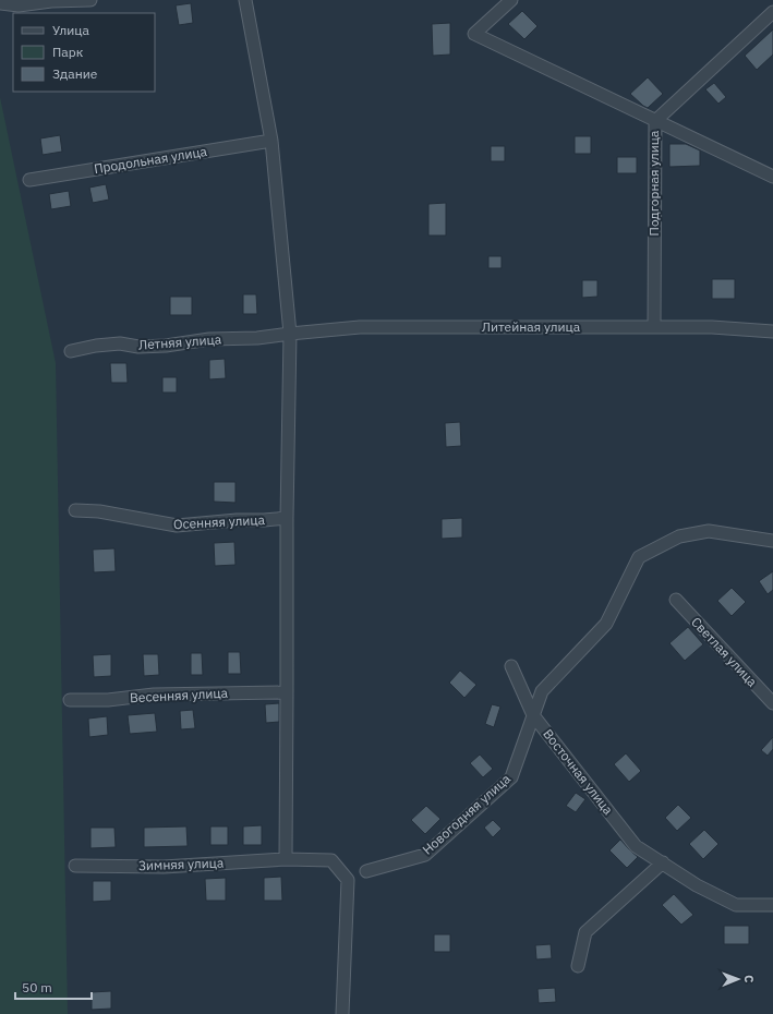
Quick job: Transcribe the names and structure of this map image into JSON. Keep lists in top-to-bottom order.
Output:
{
  "streets": {
    "street": [
      "Продольная улица",
      "Подгорная улица",
      "Литейная улица",
      "Летняя улица",
      "Осенняя улица",
      "Светлая улица",
      "Весенняя улица",
      "Восточная улица",
      "Новогодняя улица",
      "Зимняя улица"
    ]
  },
  "crossings": [
    ["Подгорная улица", "Литейная улица"],
    ["Литейная улица", "Летняя улица"],
    ["Восточная улица", "Новогодняя улица"]
  ],
  "legend": ["Улица", "Парк", "Здание"],
  "scale_bar": "50 m",
  "north": "right"
}
